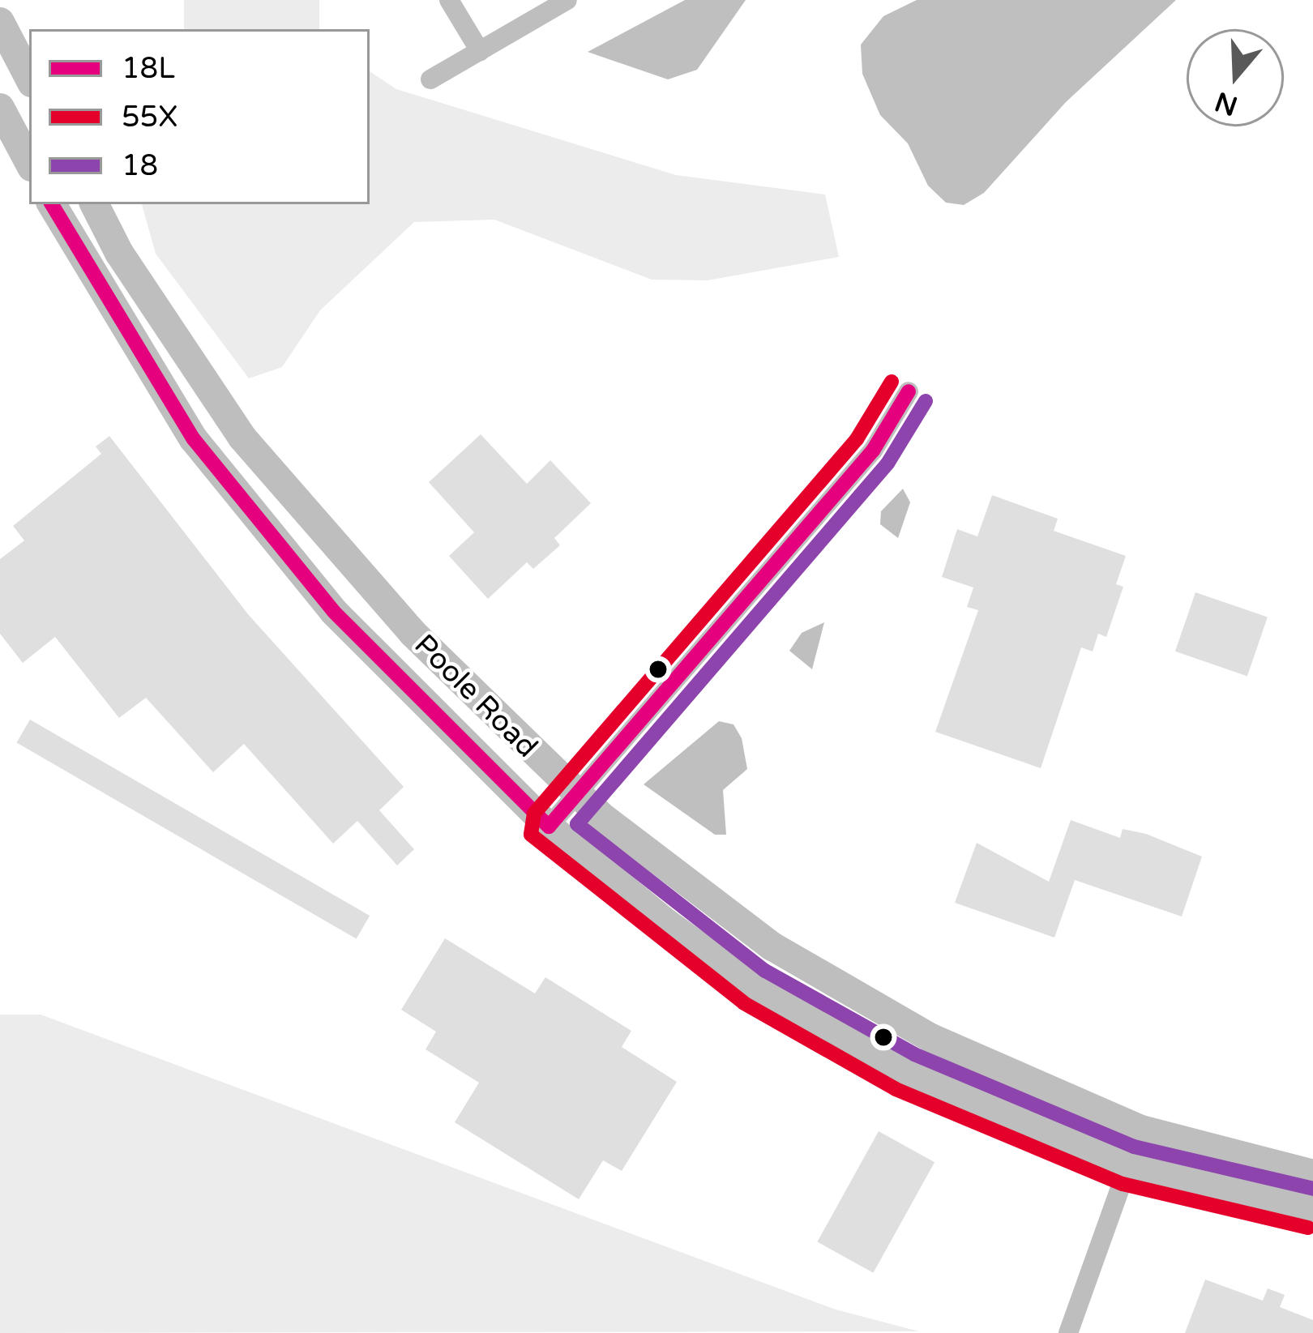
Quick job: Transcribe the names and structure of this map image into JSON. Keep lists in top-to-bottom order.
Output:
{
  "streets": {
    "main road": ["Poole Road"]
  },
  "lines": ["transit line 18L", "transit line 55X", "transit line 18"],
  "legend": ["18L", "55X", "18"],
  "north": "bottom"
}
